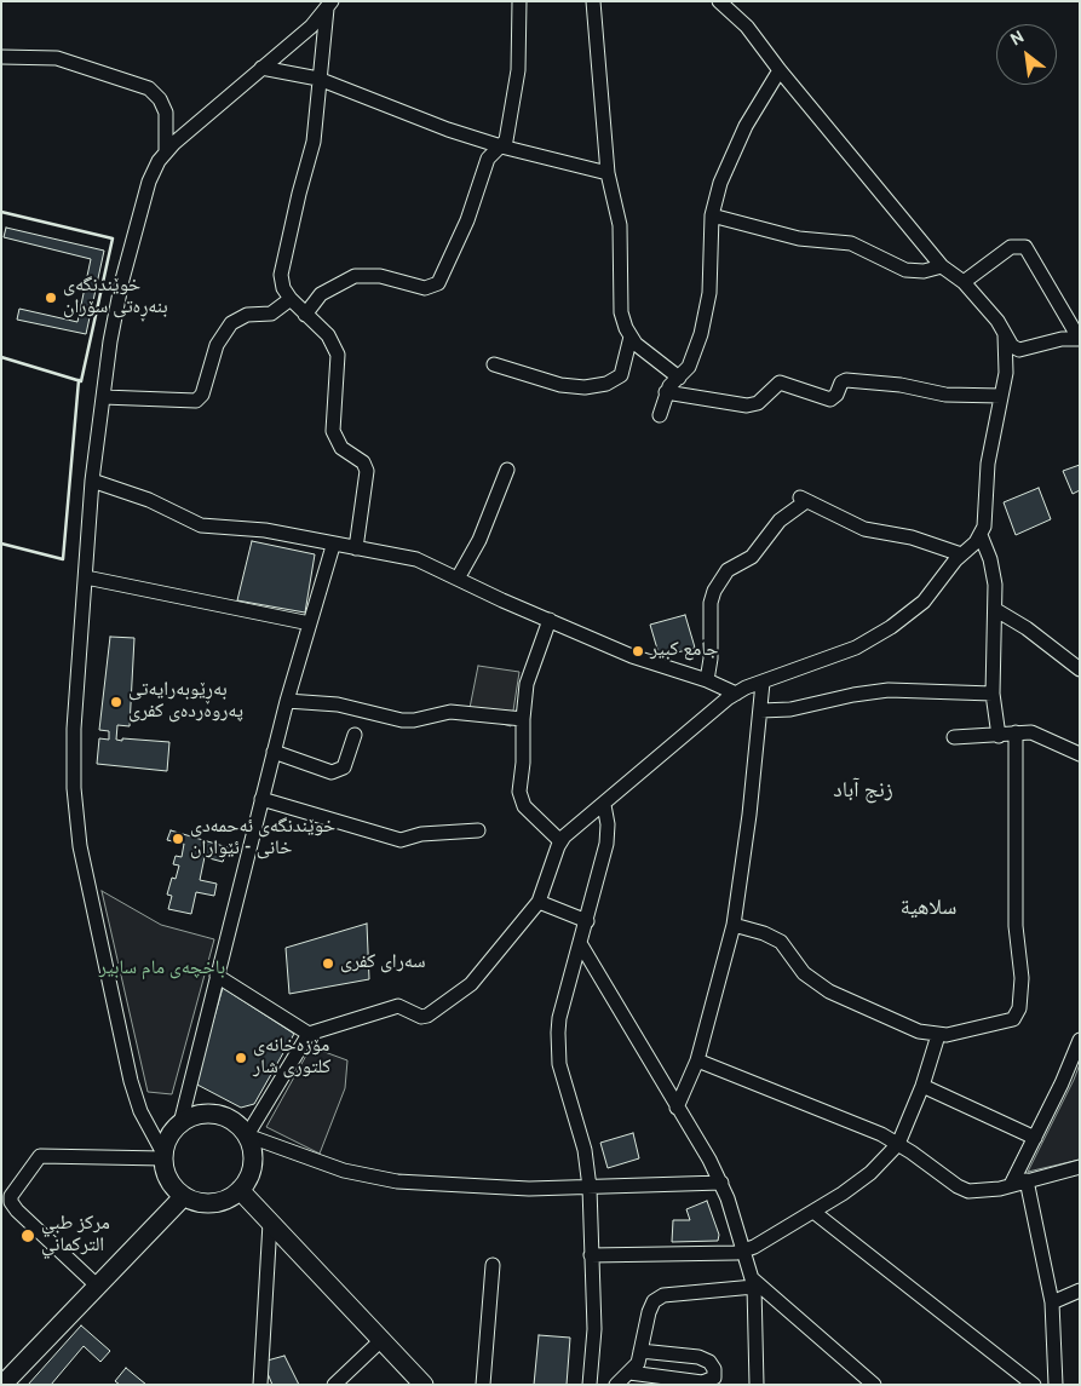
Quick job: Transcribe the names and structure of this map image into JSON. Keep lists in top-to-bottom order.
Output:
{
  "districts": ["زنج آباد", "سلاهية"],
  "parks": ["باخچەی مام سابیر"],
  "places": [
    "خوێندنگەی بنەڕەتی سۆران",
    "جامع كبير",
    "بەڕێوبەرایەتی پەروەردەی کفری",
    "خوێندنگەی ئەحمەدی خانی - ئێواران",
    "سەرای کفری",
    "مۆزەخانەی کلتوری شار",
    "مركز طبي التركماني"
  ],
  "north": "top left"
}
